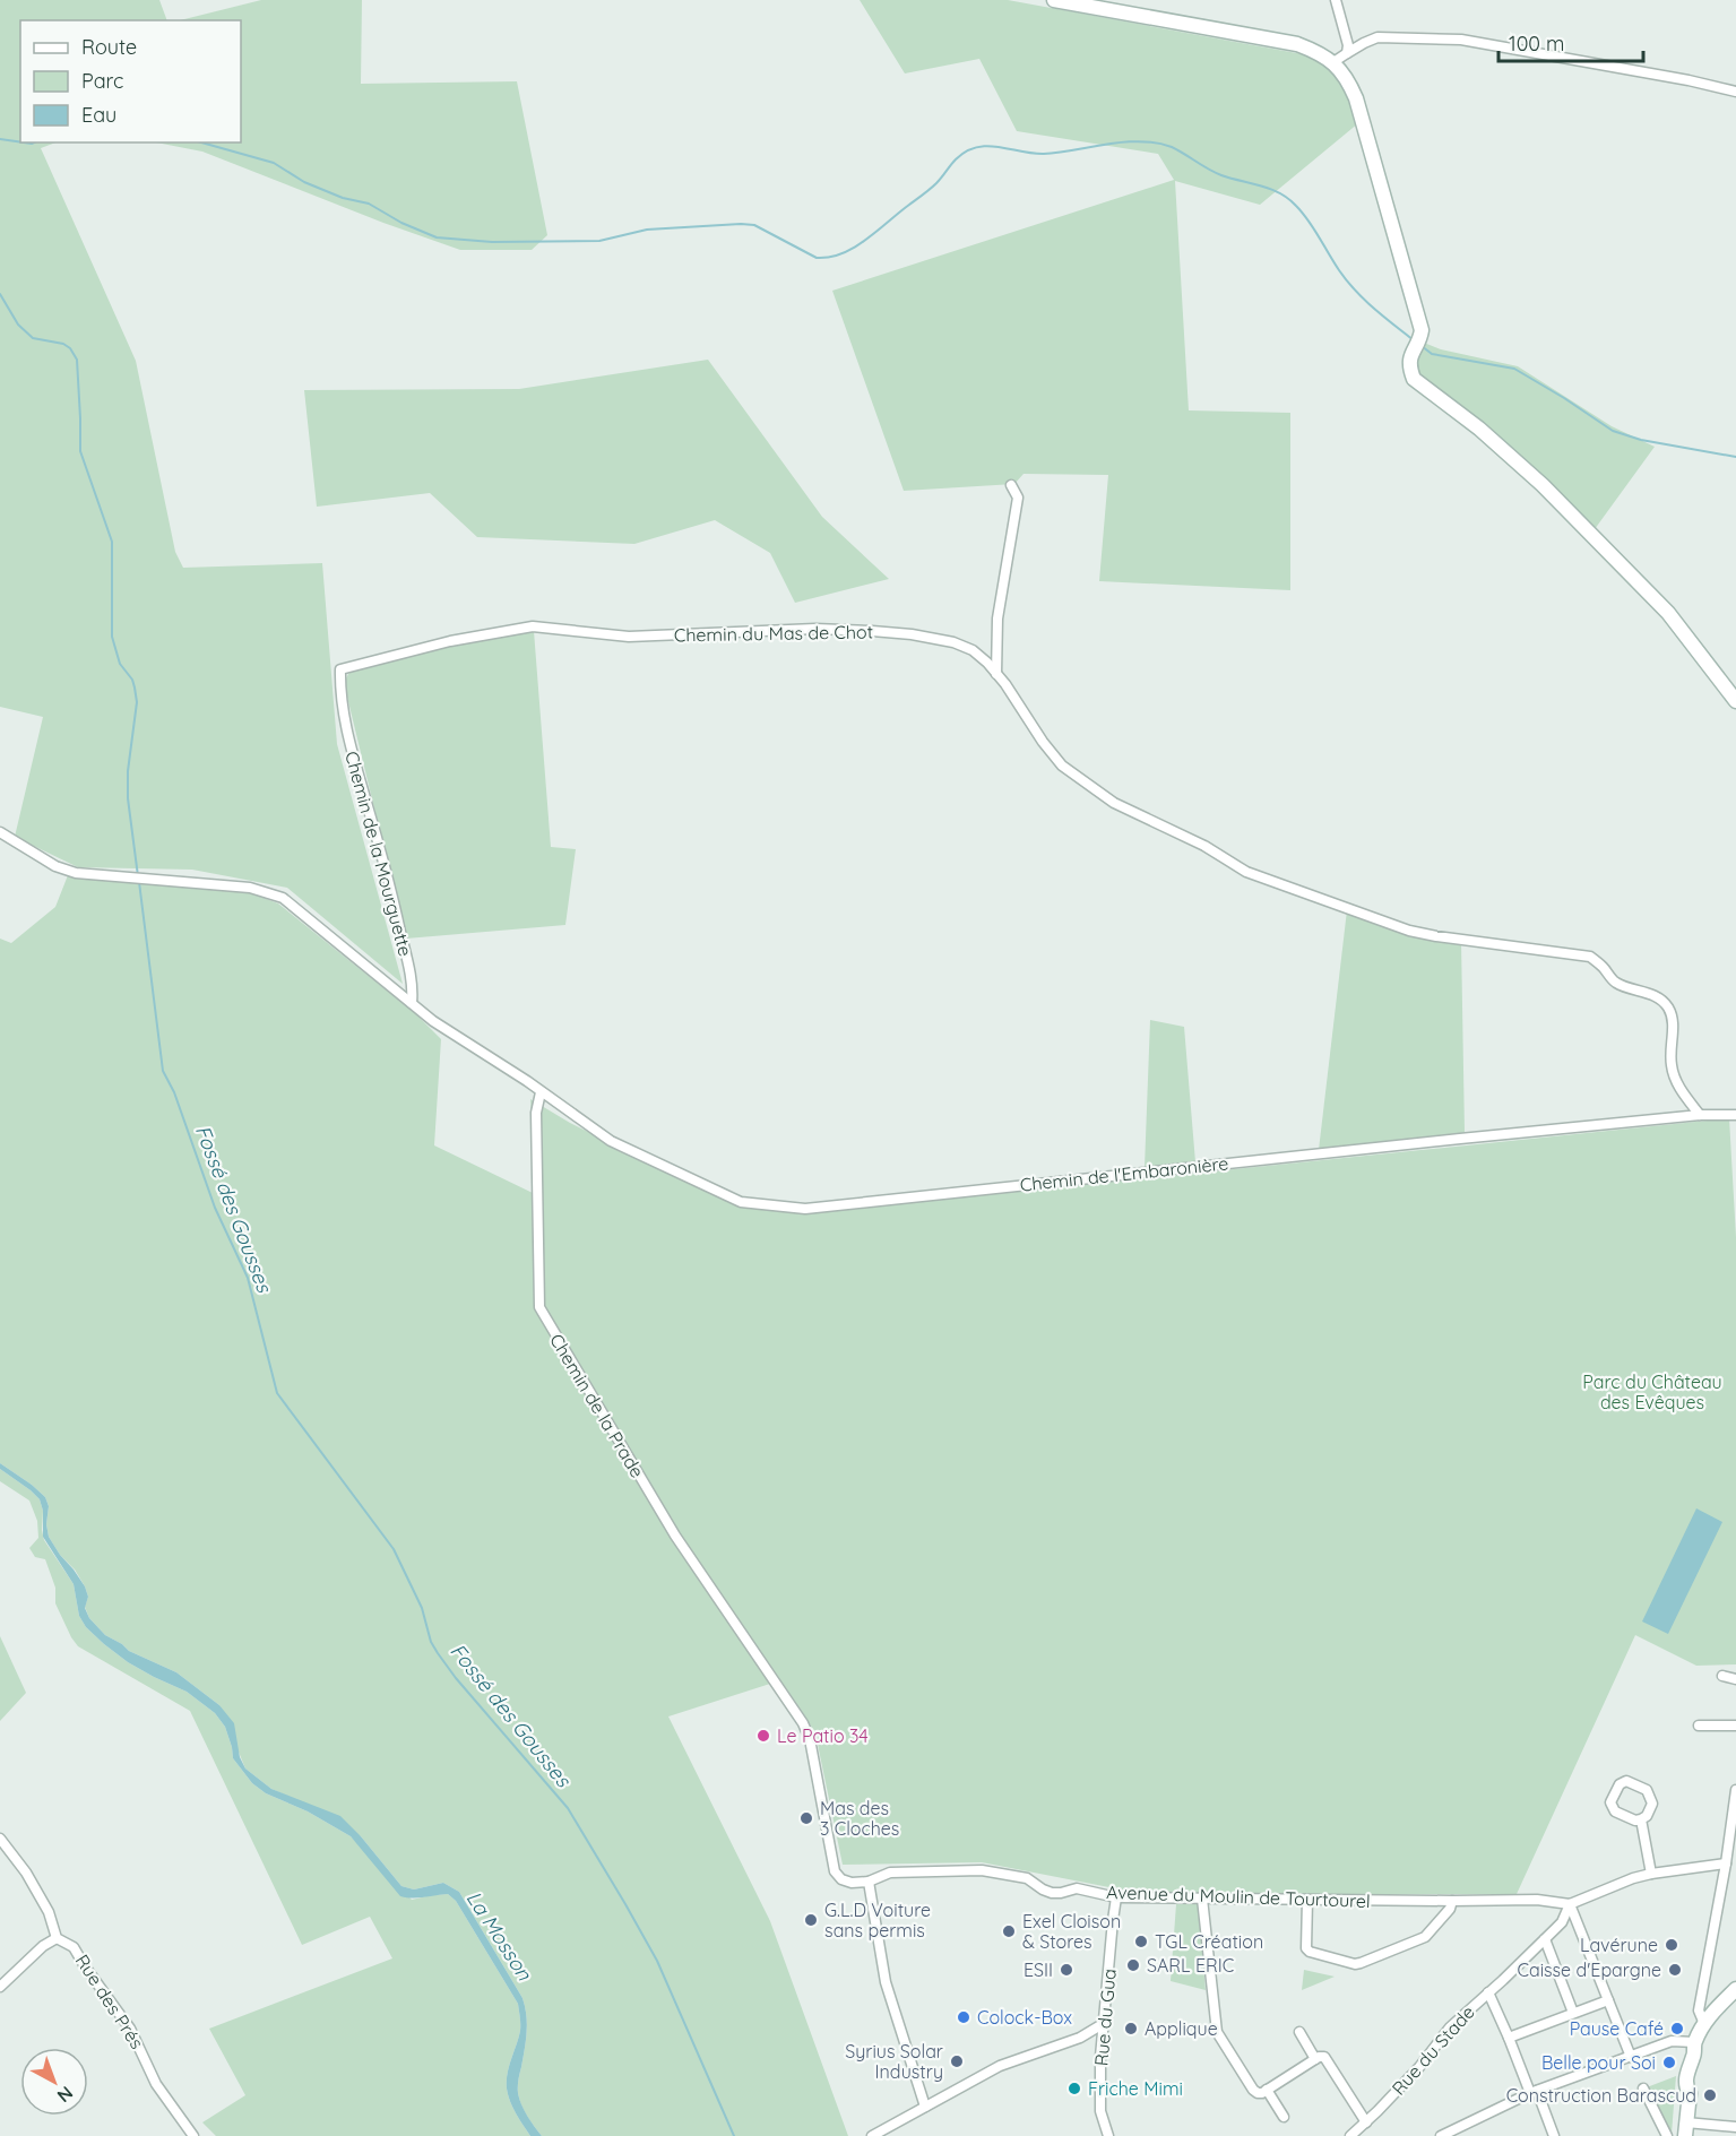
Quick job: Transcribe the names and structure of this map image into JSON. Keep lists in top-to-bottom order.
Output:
{
  "streets": {
    "street": [
      "Chemin du Mas de Chot",
      "Chemin de la Mourguette",
      "Chemin de l'Embaronière",
      "Chemin de la Prade",
      "Avenue du Moulin de Tourtourel",
      "Rue des Prés",
      "Rue du Gua",
      "Rue du Stade"
    ]
  },
  "crossings": [
    ["Chemin du Mas de Chot", "Chemin de la Mourguette"],
    ["Chemin du Mas de Chot", "Chemin de l'Embaronière"],
    ["Chemin de l'Embaronière", "Chemin de la Prade"],
    ["Chemin de la Prade", "Avenue du Moulin de Tourtourel"],
    ["Avenue du Moulin de Tourtourel", "Rue du Gua"],
    ["Avenue du Moulin de Tourtourel", "Rue du Stade"]
  ],
  "water": ["Fossé des Gousses", "La Mosson"],
  "parks": ["Parc du Château des Evêques"],
  "places": [
    "Le Patio 34",
    "Mas des 3 Cloches",
    "G.L.D Voiture sans permis",
    "Exel Cloison & Stores",
    "TGL Création",
    "Lavérune",
    "SARL ERIC",
    "ESII",
    "Caisse d'Epargne",
    "Colock-Box",
    "Applique",
    "Pause Café",
    "Syrius Solar Industry",
    "Belle pour Soi",
    "Friche Mimi",
    "Construction Barascud"
  ],
  "legend": ["Route", "Parc", "Eau"],
  "scale_bar": "100 m",
  "north": "bottom right"
}
